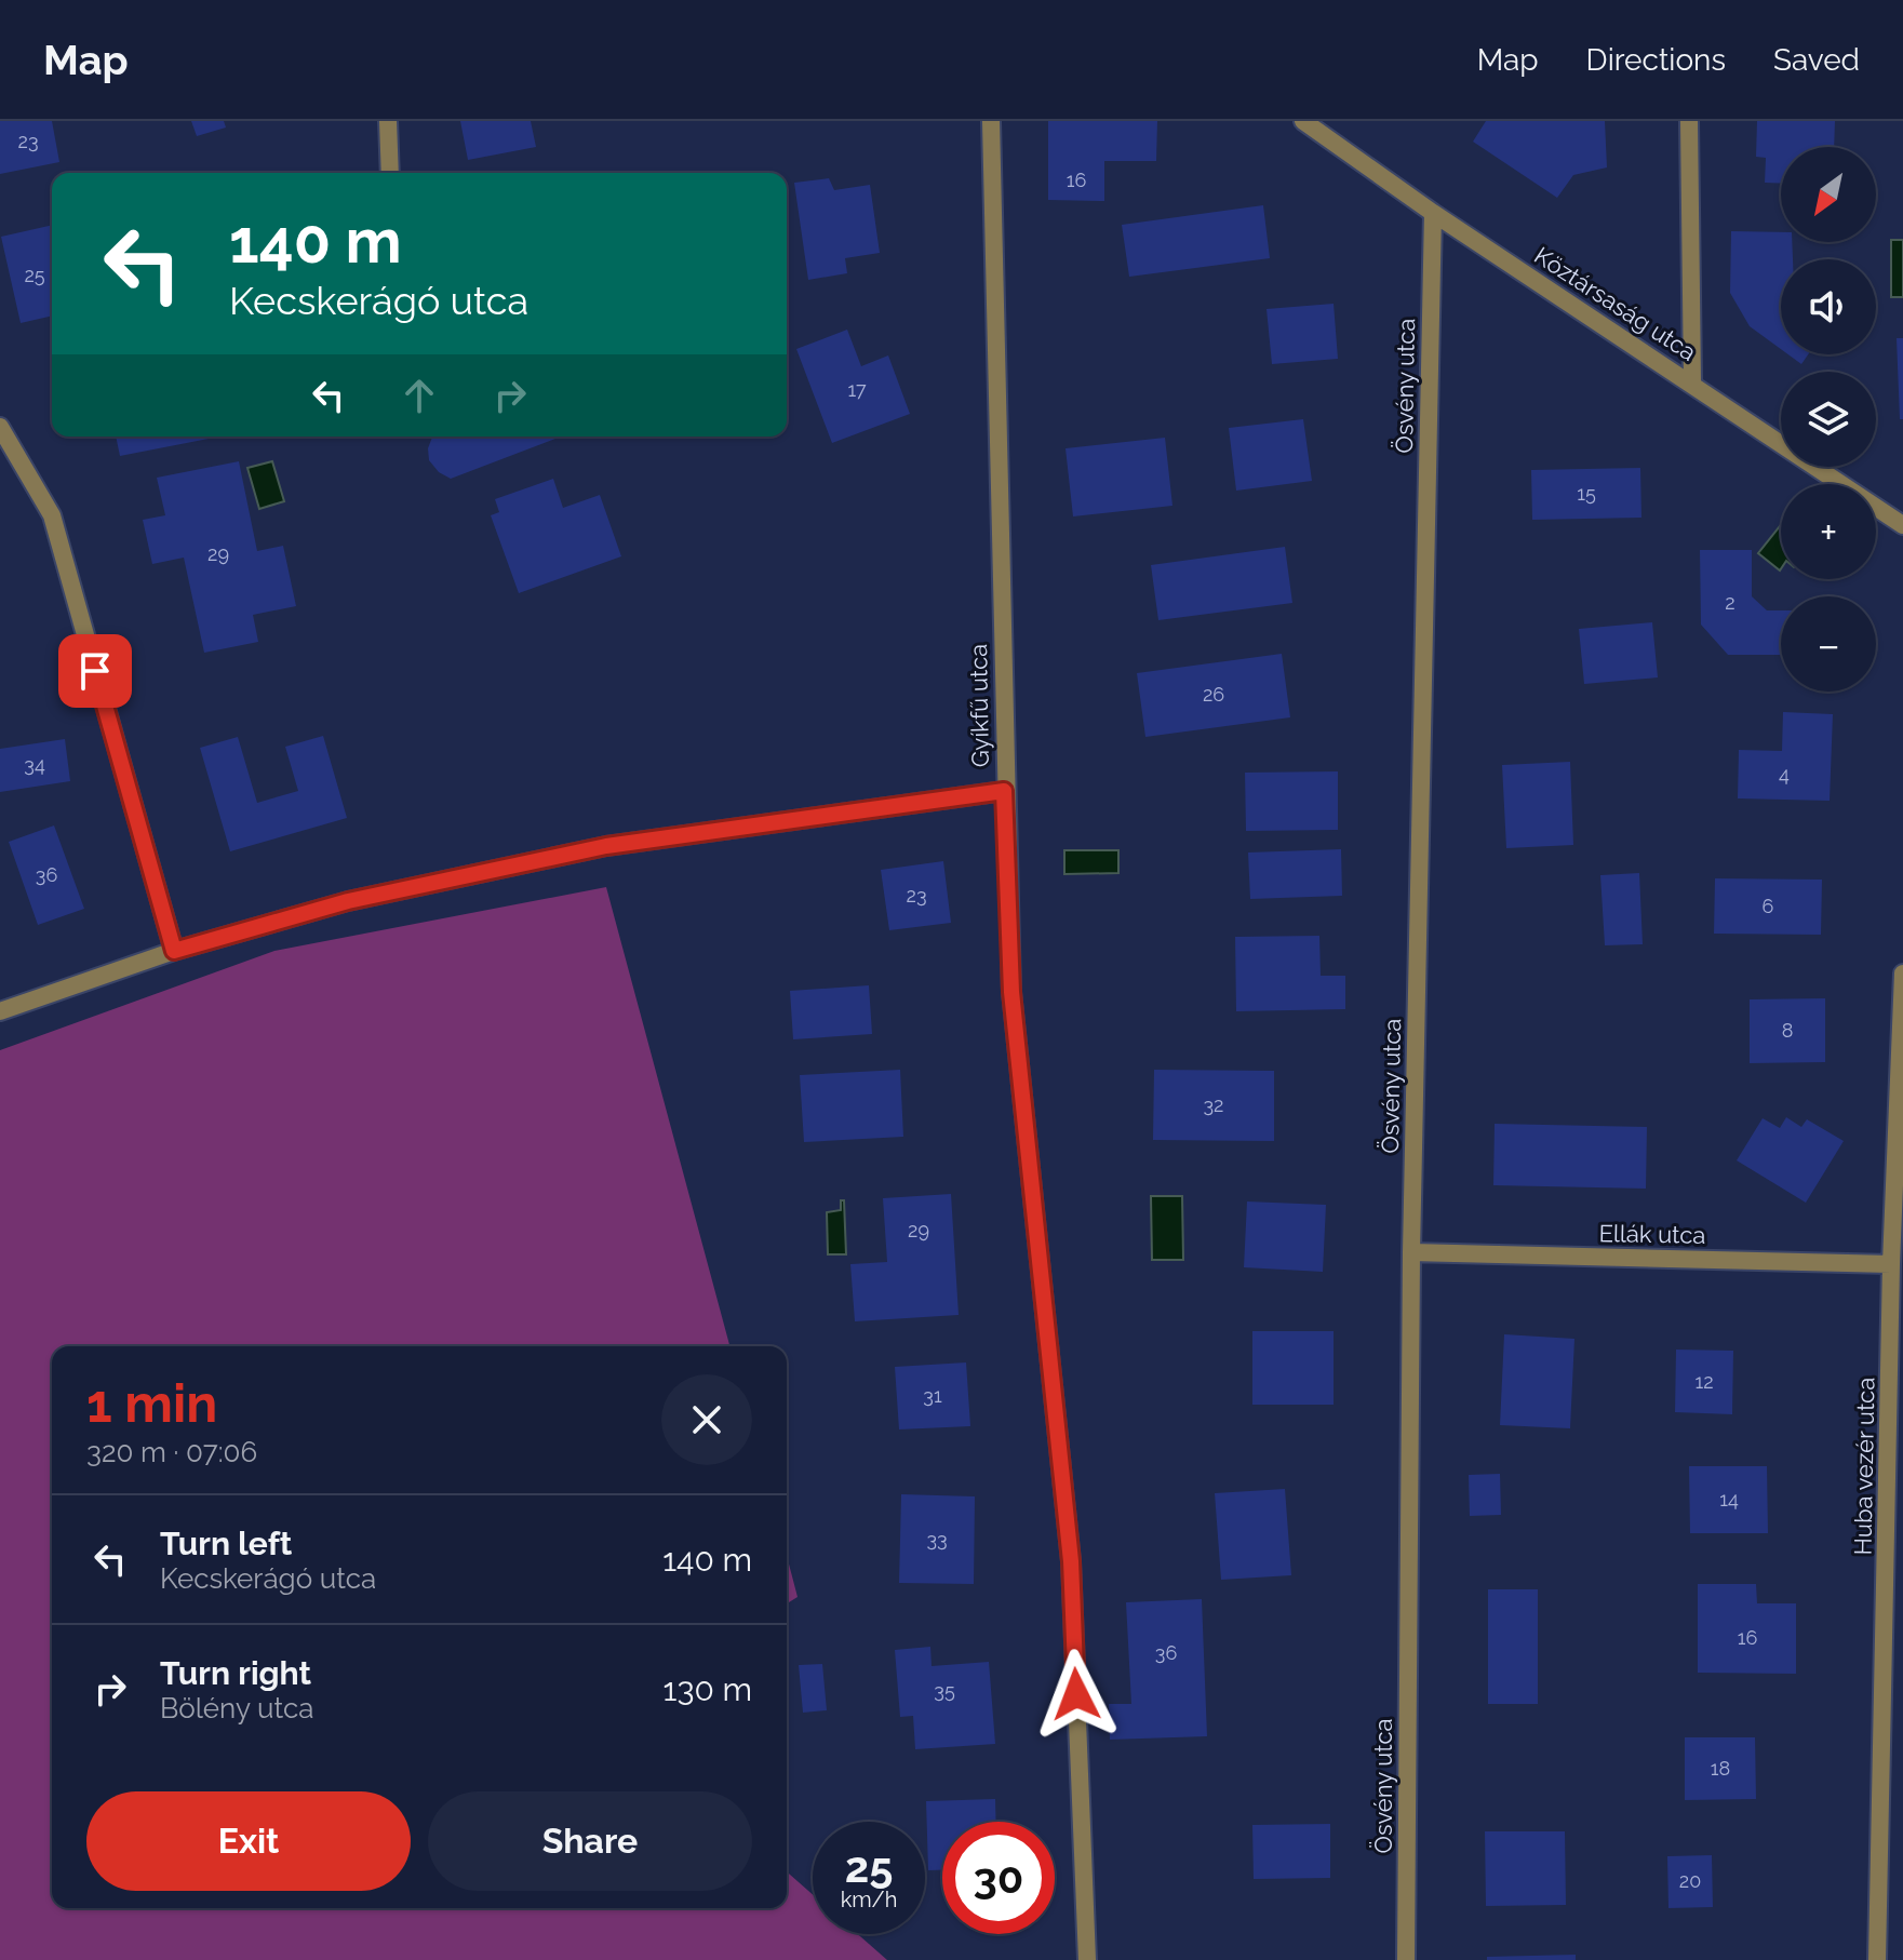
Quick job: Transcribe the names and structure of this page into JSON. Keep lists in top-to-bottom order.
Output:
{
  "streets": {
    "street": [
      "Köztársaság utca",
      "Ösvény utca",
      "Gyíkfű utca",
      "Ellák utca",
      "Huba vezér utca"
    ]
  },
  "crossings": [
    ["Köztársaság utca", "Ösvény utca"],
    ["Ösvény utca", "Ellák utca"],
    ["Ellák utca", "Huba vezér utca"]
  ],
  "house_numbers": [
    "23",
    "16",
    "25",
    "17",
    "15",
    "29",
    "2",
    "26",
    "34",
    "4",
    "36",
    "23",
    "6",
    "8",
    "32",
    "29",
    "12",
    "31",
    "14",
    "33",
    "16",
    "36",
    "35",
    "18",
    "20"
  ],
  "north": "bottom left",
  "page": {
    "header": "Map",
    "nav": ["Map", "Directions", "Saved"],
    "map_buttons": ["+", "−"],
    "turn": ["140 m", "Kecskerágó utca"],
    "heading": ["1 min", "320 m · 07:06"],
    "list": [
      {
        "name": "Turn left",
        "note": "Kecskerágó utca",
        "value": "140 m"
      },
      {
        "name": "Turn right",
        "note": "Bölény utca",
        "value": "130 m"
      }
    ],
    "buttons": ["Exit", "Share"],
    "speed": "25 km/h",
    "limit": "30"
  }
}
